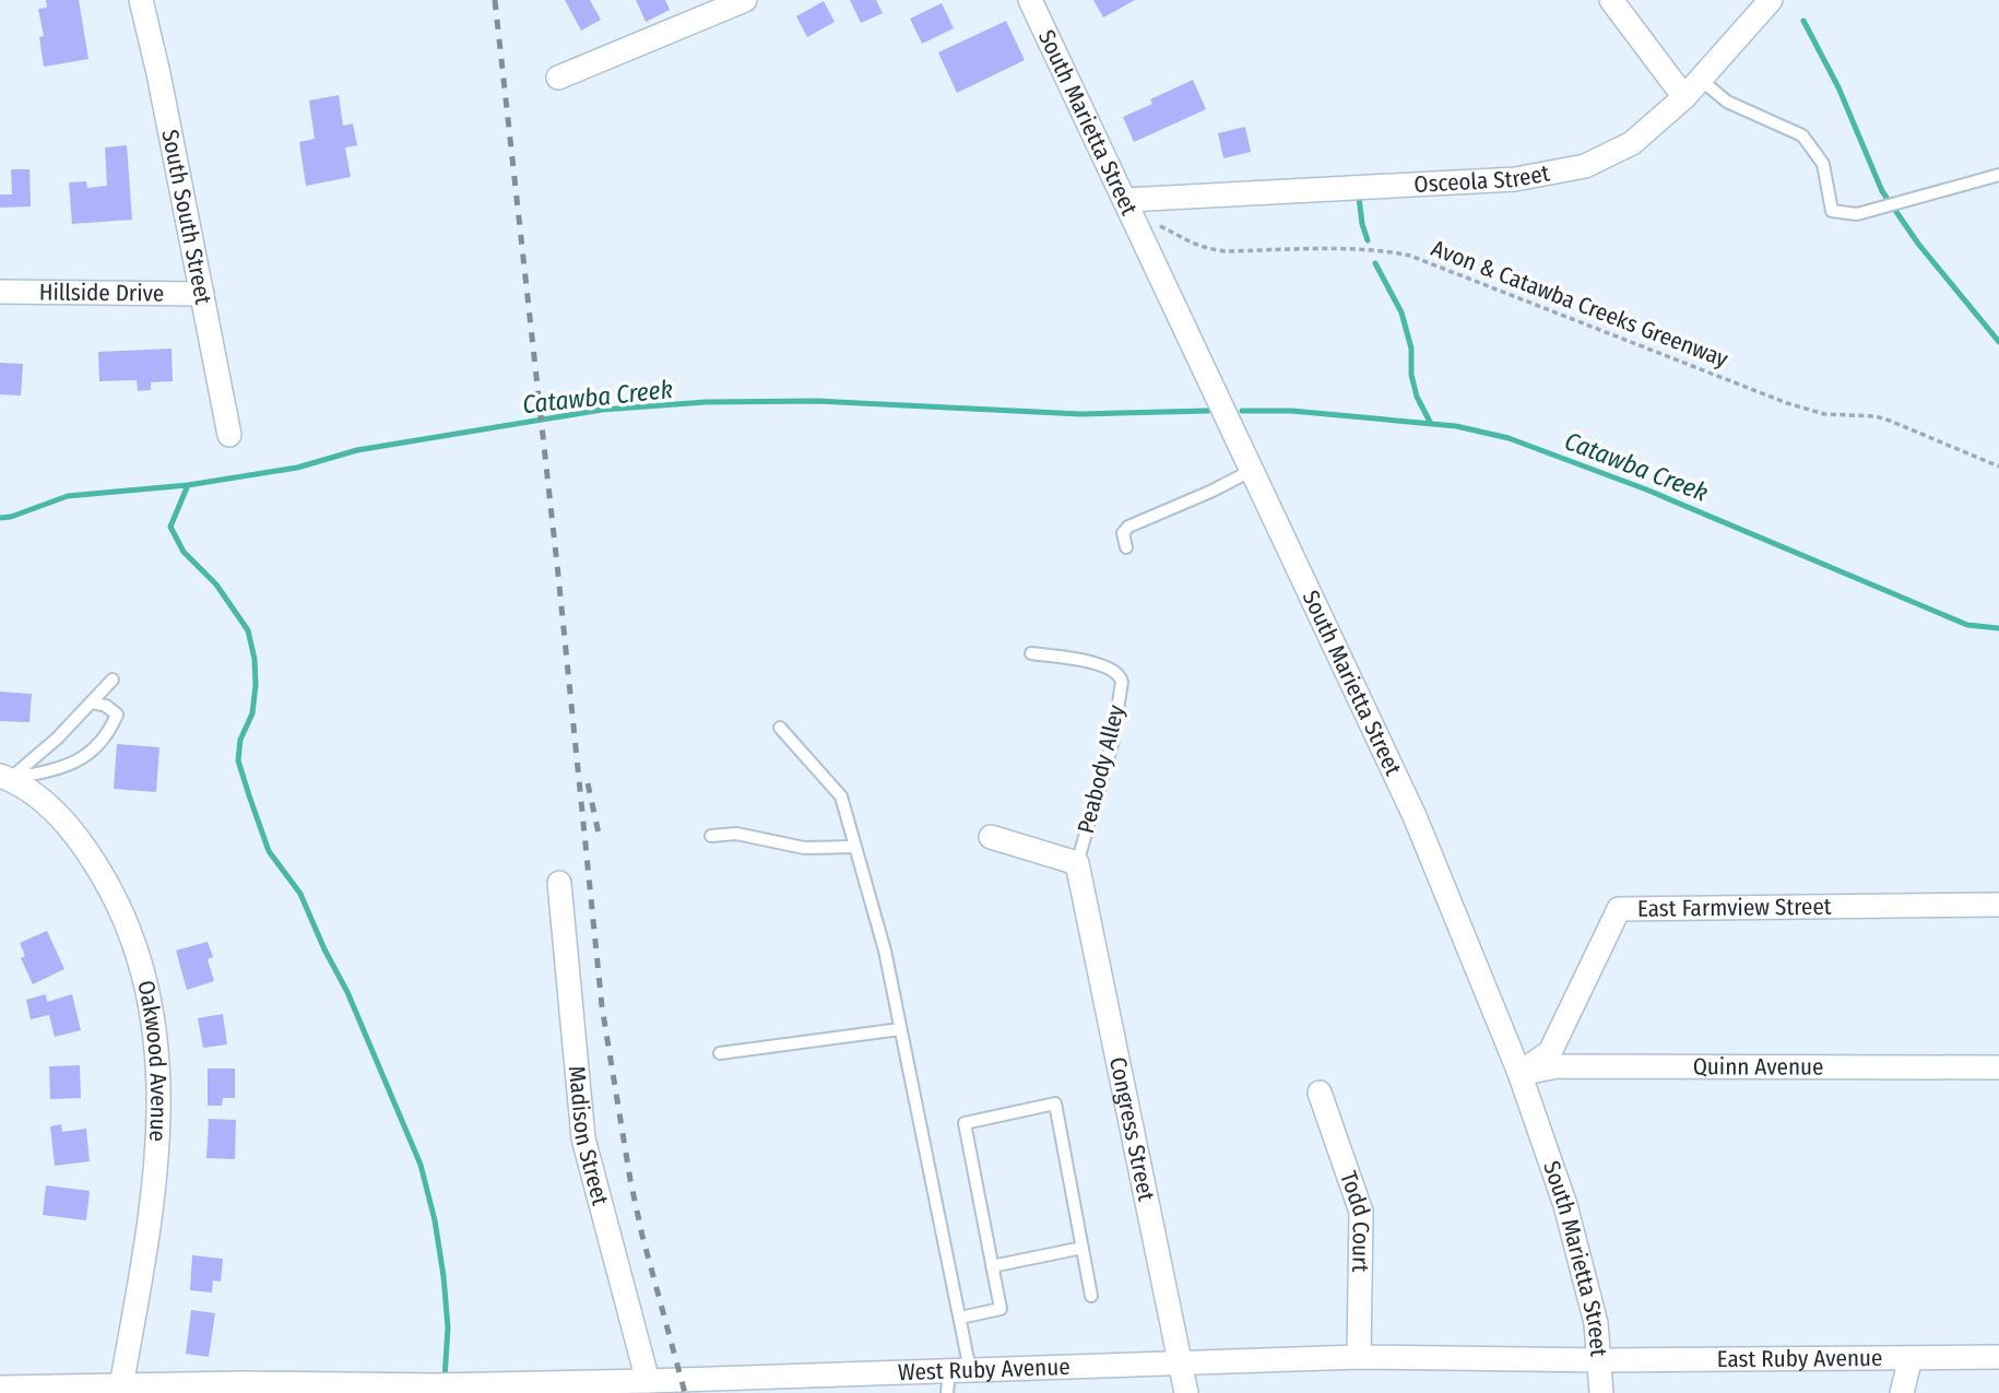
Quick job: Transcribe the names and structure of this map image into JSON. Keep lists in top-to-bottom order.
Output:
{
  "streets": {
    "street": [
      "South Marietta Street",
      "Osceola Street",
      "South South Street",
      "Hillside Drive",
      "East Farmview Street",
      "Oakwood Avenue",
      "Quinn Avenue",
      "Congress Street",
      "Madison Street",
      "Todd Court",
      "East Ruby Avenue",
      "West Ruby Avenue"
    ],
    "lane": ["Peabody Alley"],
    "path": ["Avon & Catawba Creeks Greenway"]
  },
  "crossings": [
    ["South Marietta Street", "Osceola Street"],
    ["South Marietta Street", "Avon & Catawba Creeks Greenway"],
    ["South Marietta Street", "East Farmview Street"],
    ["South Marietta Street", "Quinn Avenue"],
    ["South Marietta Street", "East Ruby Avenue"],
    ["South Marietta Street", "West Ruby Avenue"],
    ["South South Street", "Hillside Drive"],
    ["Peabody Alley", "Congress Street"],
    ["East Farmview Street", "Quinn Avenue"],
    ["Oakwood Avenue", "West Ruby Avenue"],
    ["Congress Street", "West Ruby Avenue"],
    ["Madison Street", "West Ruby Avenue"],
    ["Todd Court", "West Ruby Avenue"],
    ["East Ruby Avenue", "West Ruby Avenue"]
  ],
  "water": ["Catawba Creek"]
}
